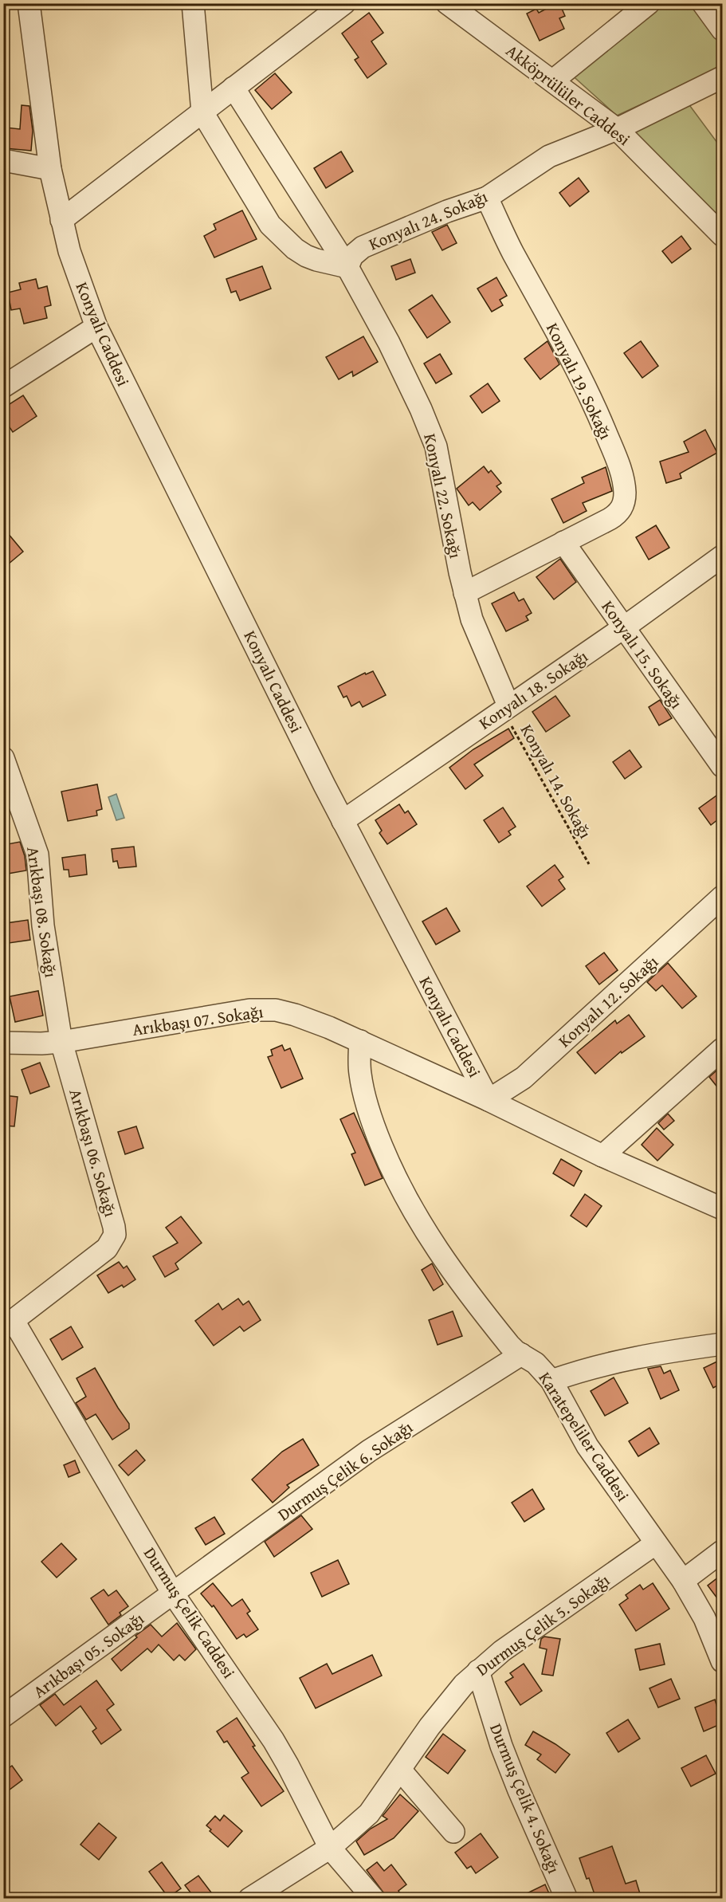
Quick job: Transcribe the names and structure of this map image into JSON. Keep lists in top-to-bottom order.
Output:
{
  "streets": {
    "street": [
      "Akköprülüler Caddesi",
      "Konyalı 24. Sokağı",
      "Konyalı Caddesi",
      "Konyalı 19. Sokağı",
      "Konyalı 22. Sokağı",
      "Konyalı 15. Sokağı",
      "Konyalı 18. Sokağı",
      "Arıkbaşı 08. Sokağı",
      "Konyalı 12. Sokağı",
      "Arıkbaşı 07. Sokağı",
      "Arıkbaşı 06. Sokağı",
      "Karatepeliler Caddesi",
      "Durmuş Çelik 6. Sokağı",
      "Durmuş Çelik Caddesi",
      "Durmuş Çelik 5. Sokağı",
      "Arıkbaşı 05. Sokağı",
      "Durmuş Çelik 4. Sokağı"
    ],
    "path": ["Konyalı 14. Sokağı"]
  },
  "crossings": [
    ["Akköprülüler Caddesi", "Konyalı 24. Sokağı"],
    ["Konyalı 24. Sokağı", "Konyalı 19. Sokağı"],
    ["Konyalı 24. Sokağı", "Konyalı 22. Sokağı"],
    ["Konyalı Caddesi", "Konyalı 18. Sokağı"],
    ["Konyalı Caddesi", "Konyalı 12. Sokağı"],
    ["Konyalı Caddesi", "Arıkbaşı 07. Sokağı"],
    ["Konyalı 19. Sokağı", "Konyalı 15. Sokağı"],
    ["Konyalı 22. Sokağı", "Konyalı 18. Sokağı"],
    ["Konyalı 22. Sokağı", "Konyalı 14. Sokağı"],
    ["Konyalı 15. Sokağı", "Konyalı 18. Sokağı"],
    ["Konyalı 18. Sokağı", "Konyalı 14. Sokağı"],
    ["Arıkbaşı 08. Sokağı", "Arıkbaşı 07. Sokağı"],
    ["Arıkbaşı 08. Sokağı", "Arıkbaşı 06. Sokağı"],
    ["Konyalı 12. Sokağı", "Arıkbaşı 07. Sokağı"],
    ["Arıkbaşı 07. Sokağı", "Arıkbaşı 06. Sokağı"],
    ["Arıkbaşı 07. Sokağı", "Karatepeliler Caddesi"],
    ["Arıkbaşı 06. Sokağı", "Durmuş Çelik Caddesi"],
    ["Karatepeliler Caddesi", "Durmuş Çelik 6. Sokağı"],
    ["Karatepeliler Caddesi", "Durmuş Çelik 5. Sokağı"],
    ["Durmuş Çelik 6. Sokağı", "Durmuş Çelik Caddesi"],
    ["Durmuş Çelik 6. Sokağı", "Arıkbaşı 05. Sokağı"],
    ["Durmuş Çelik Caddesi", "Durmuş Çelik 5. Sokağı"],
    ["Durmuş Çelik Caddesi", "Arıkbaşı 05. Sokağı"],
    ["Durmuş Çelik 5. Sokağı", "Durmuş Çelik 4. Sokağı"]
  ]
}
